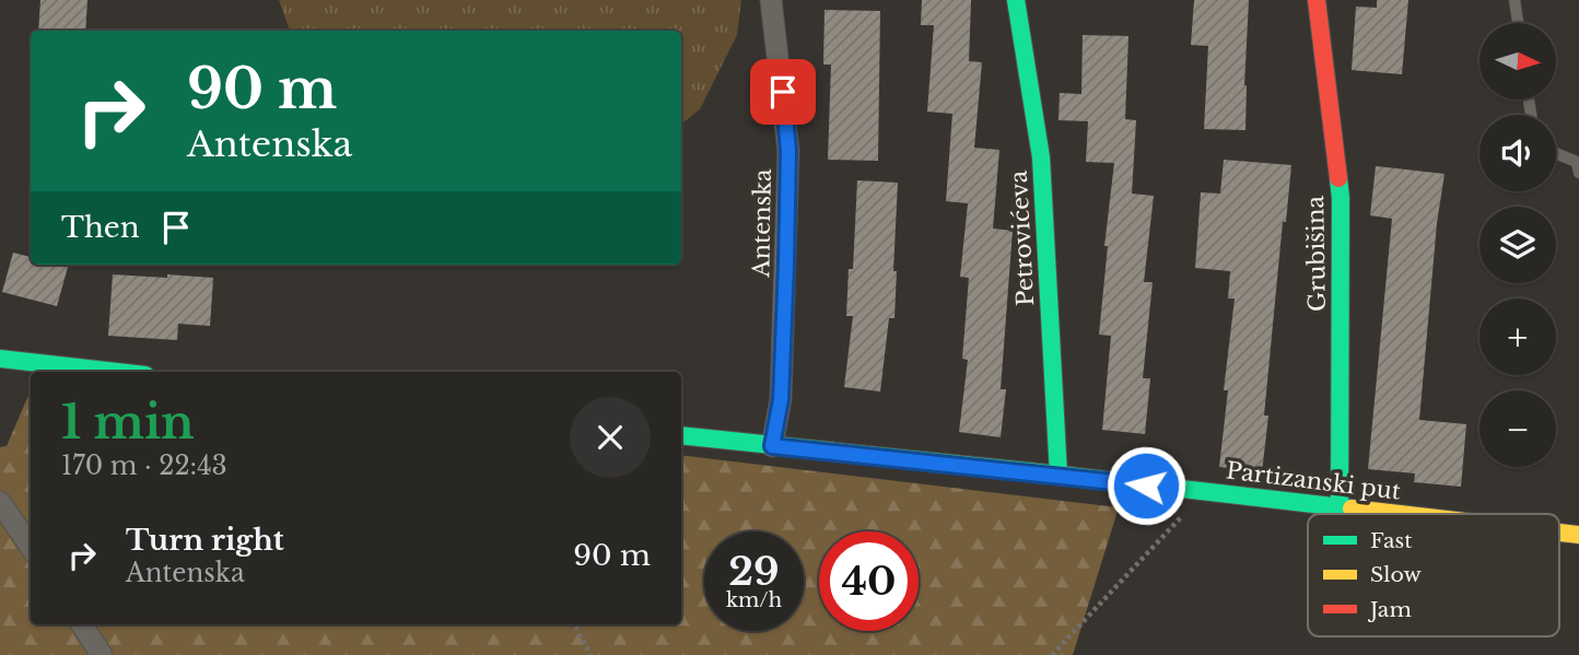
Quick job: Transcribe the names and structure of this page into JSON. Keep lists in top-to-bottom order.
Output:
{
  "streets": {
    "street": [
      "Antenska",
      "Petrovićeva",
      "Grubišina",
      "Partizanski put"
    ]
  },
  "crossings": [
    ["Antenska", "Partizanski put"],
    ["Petrovićeva", "Partizanski put"],
    ["Grubišina", "Partizanski put"]
  ],
  "legend": ["Fast", "Slow", "Jam"],
  "north": "right",
  "page": {
    "map_buttons": ["+", "−"],
    "turn": ["90 m", "Antenska"],
    "then": "Then",
    "heading": ["1 min", "170 m · 22:43"],
    "list": [
      {
        "name": "Turn right",
        "note": "Antenska",
        "value": "90 m"
      }
    ],
    "speed": "29 km/h",
    "limit": "40"
  }
}
